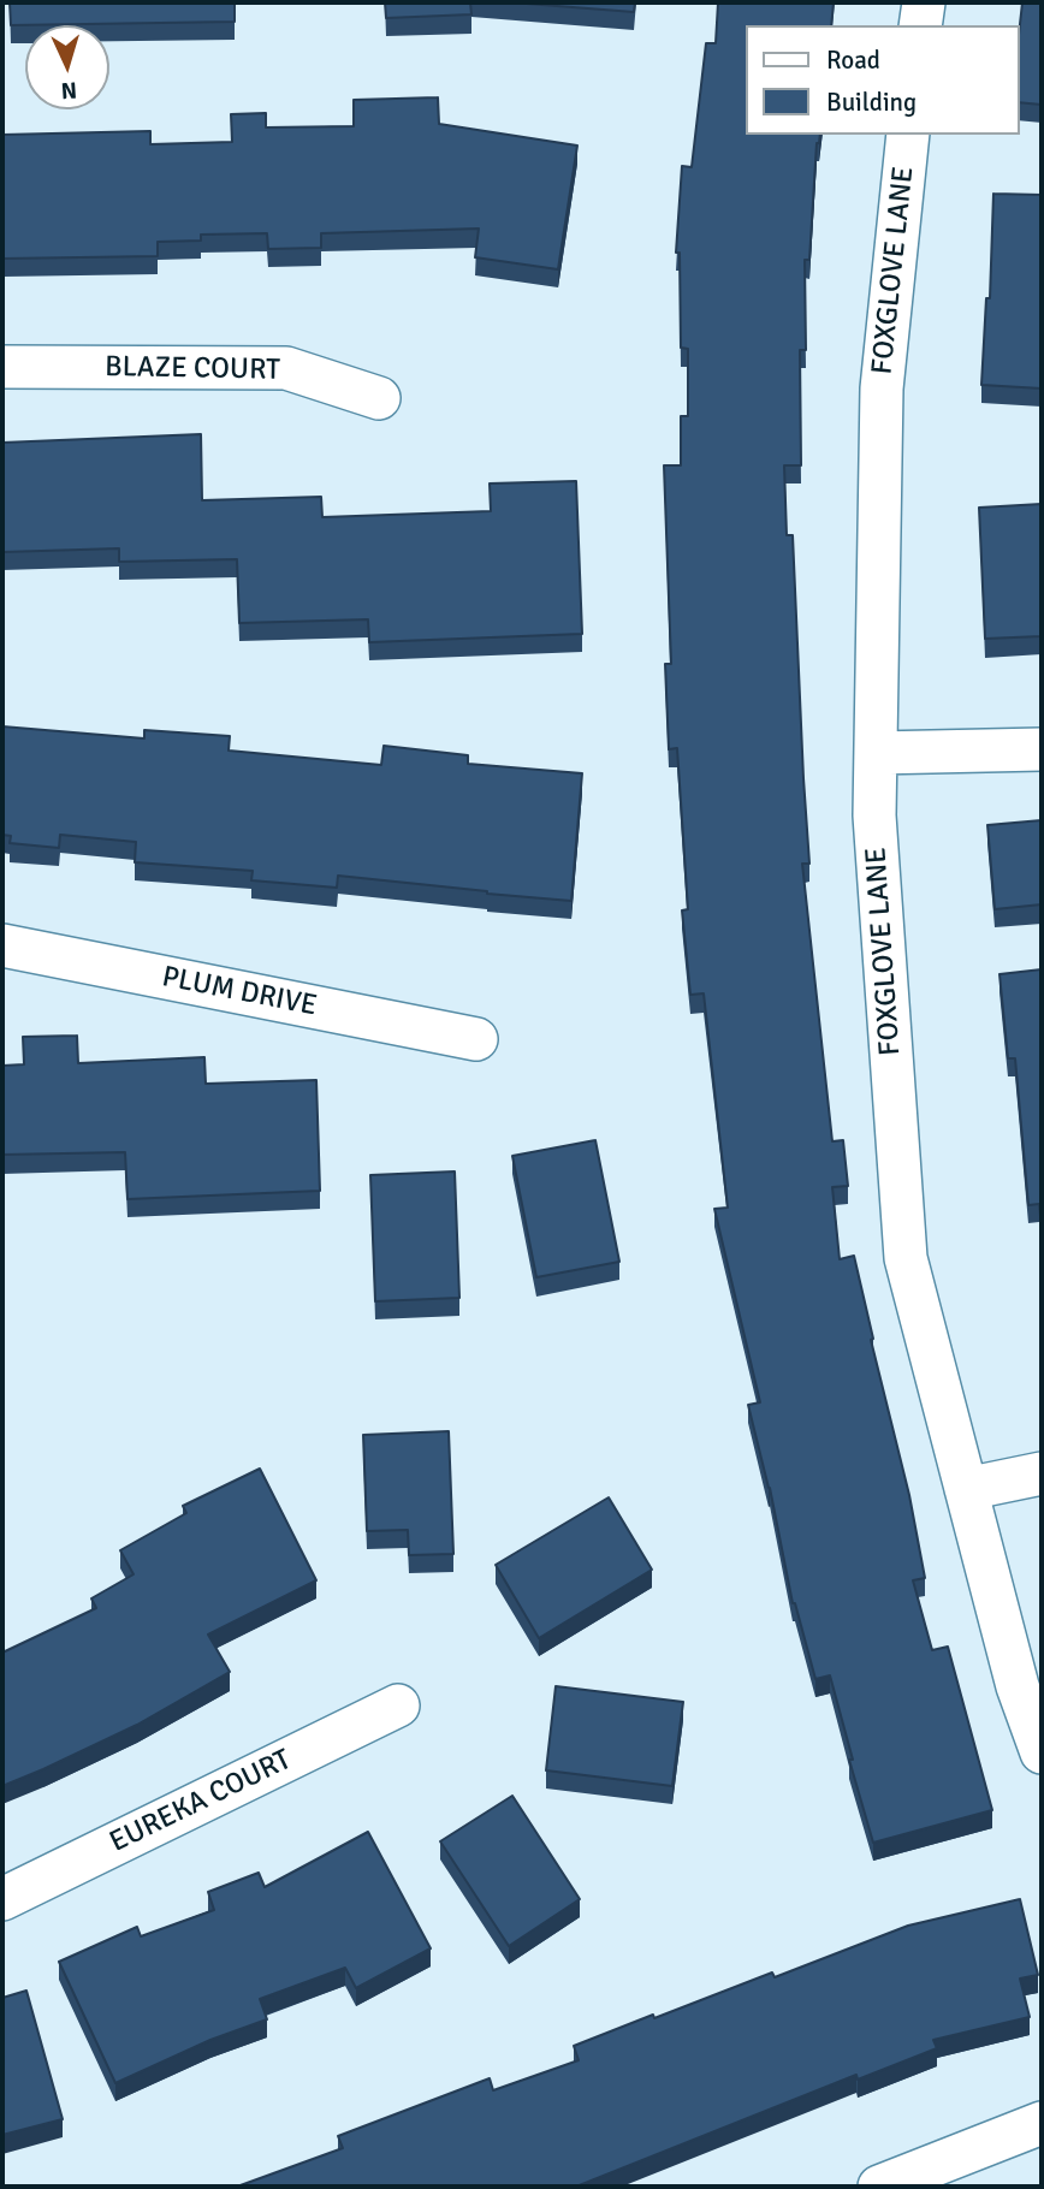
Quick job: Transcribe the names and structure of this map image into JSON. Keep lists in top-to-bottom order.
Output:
{
  "streets": {
    "street": [
      "FOXGLOVE LANE",
      "BLAZE COURT",
      "PLUM DRIVE",
      "EUREKA COURT"
    ]
  },
  "legend": ["Road", "Building"],
  "north": "bottom"
}
